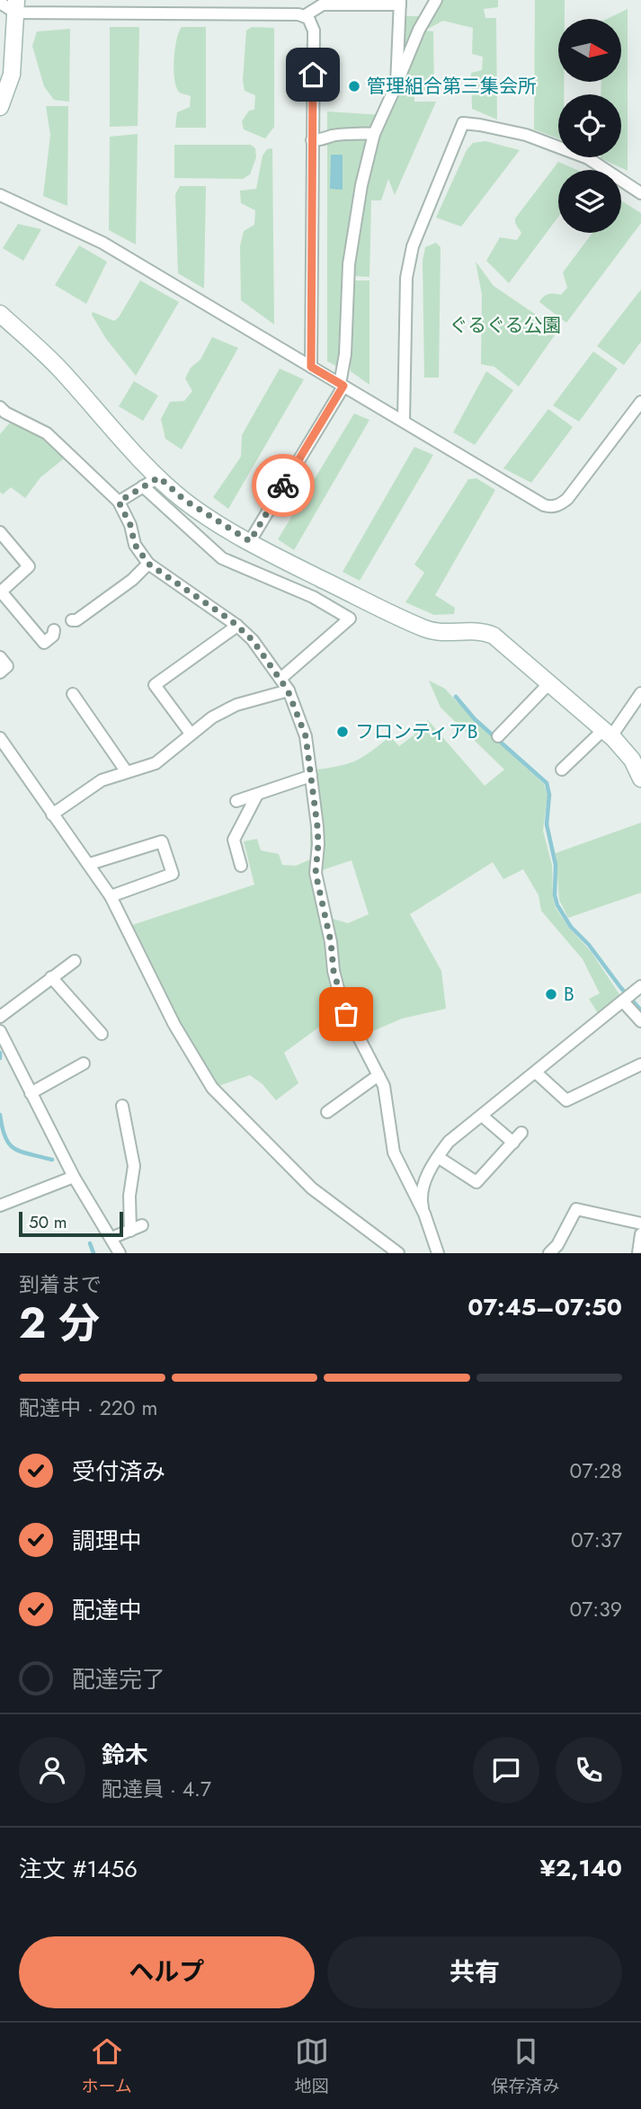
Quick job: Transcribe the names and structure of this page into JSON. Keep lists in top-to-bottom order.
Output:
{
  "parks": ["ぐるぐる公園"],
  "places": ["管理組合第三集会所", "フロンティアB", "B"],
  "scale_bar": "50 m",
  "north": "right",
  "page": {
    "scale": "50 m",
    "heading": ["2 分", "到着まで", "07:45–07:50"],
    "panel": [
      "鈴木",
      "配達員 · 4.7",
      "注文 #1456",
      "¥2,140"
    ],
    "bar": "配達中 · 220 m",
    "list": [
      ["受付済み", "07:28"],
      ["調理中", "07:37"],
      ["配達中", "07:39"],
      "配達完了"
    ],
    "buttons": ["ヘルプ", "共有"],
    "tabs": ["ホーム", "地図", "保存済み"]
  }
}
